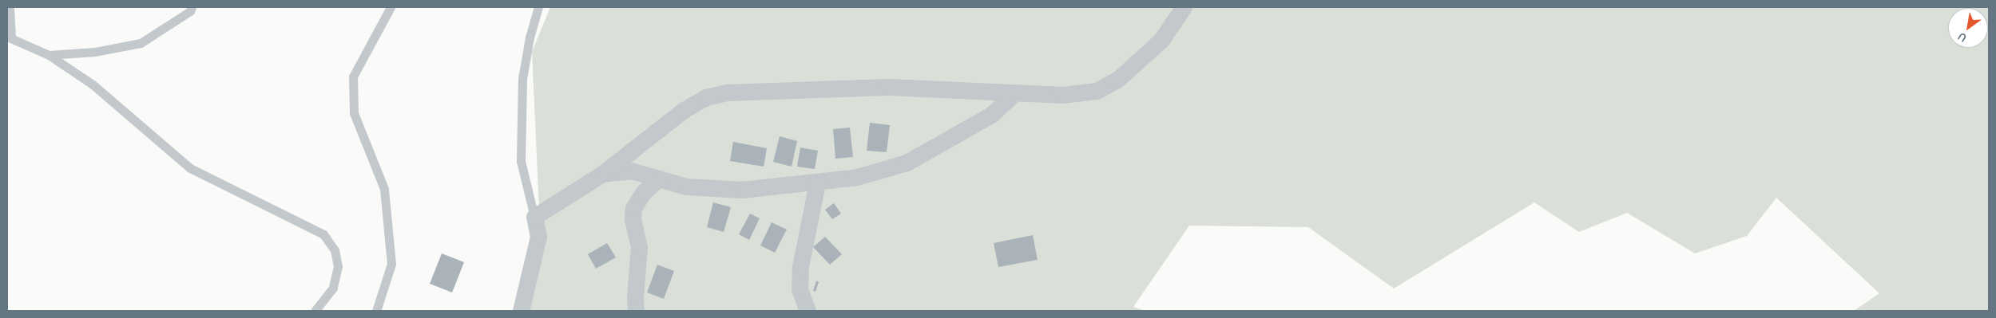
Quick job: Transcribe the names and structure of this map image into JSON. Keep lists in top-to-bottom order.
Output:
{
  "north": "bottom left"
}
